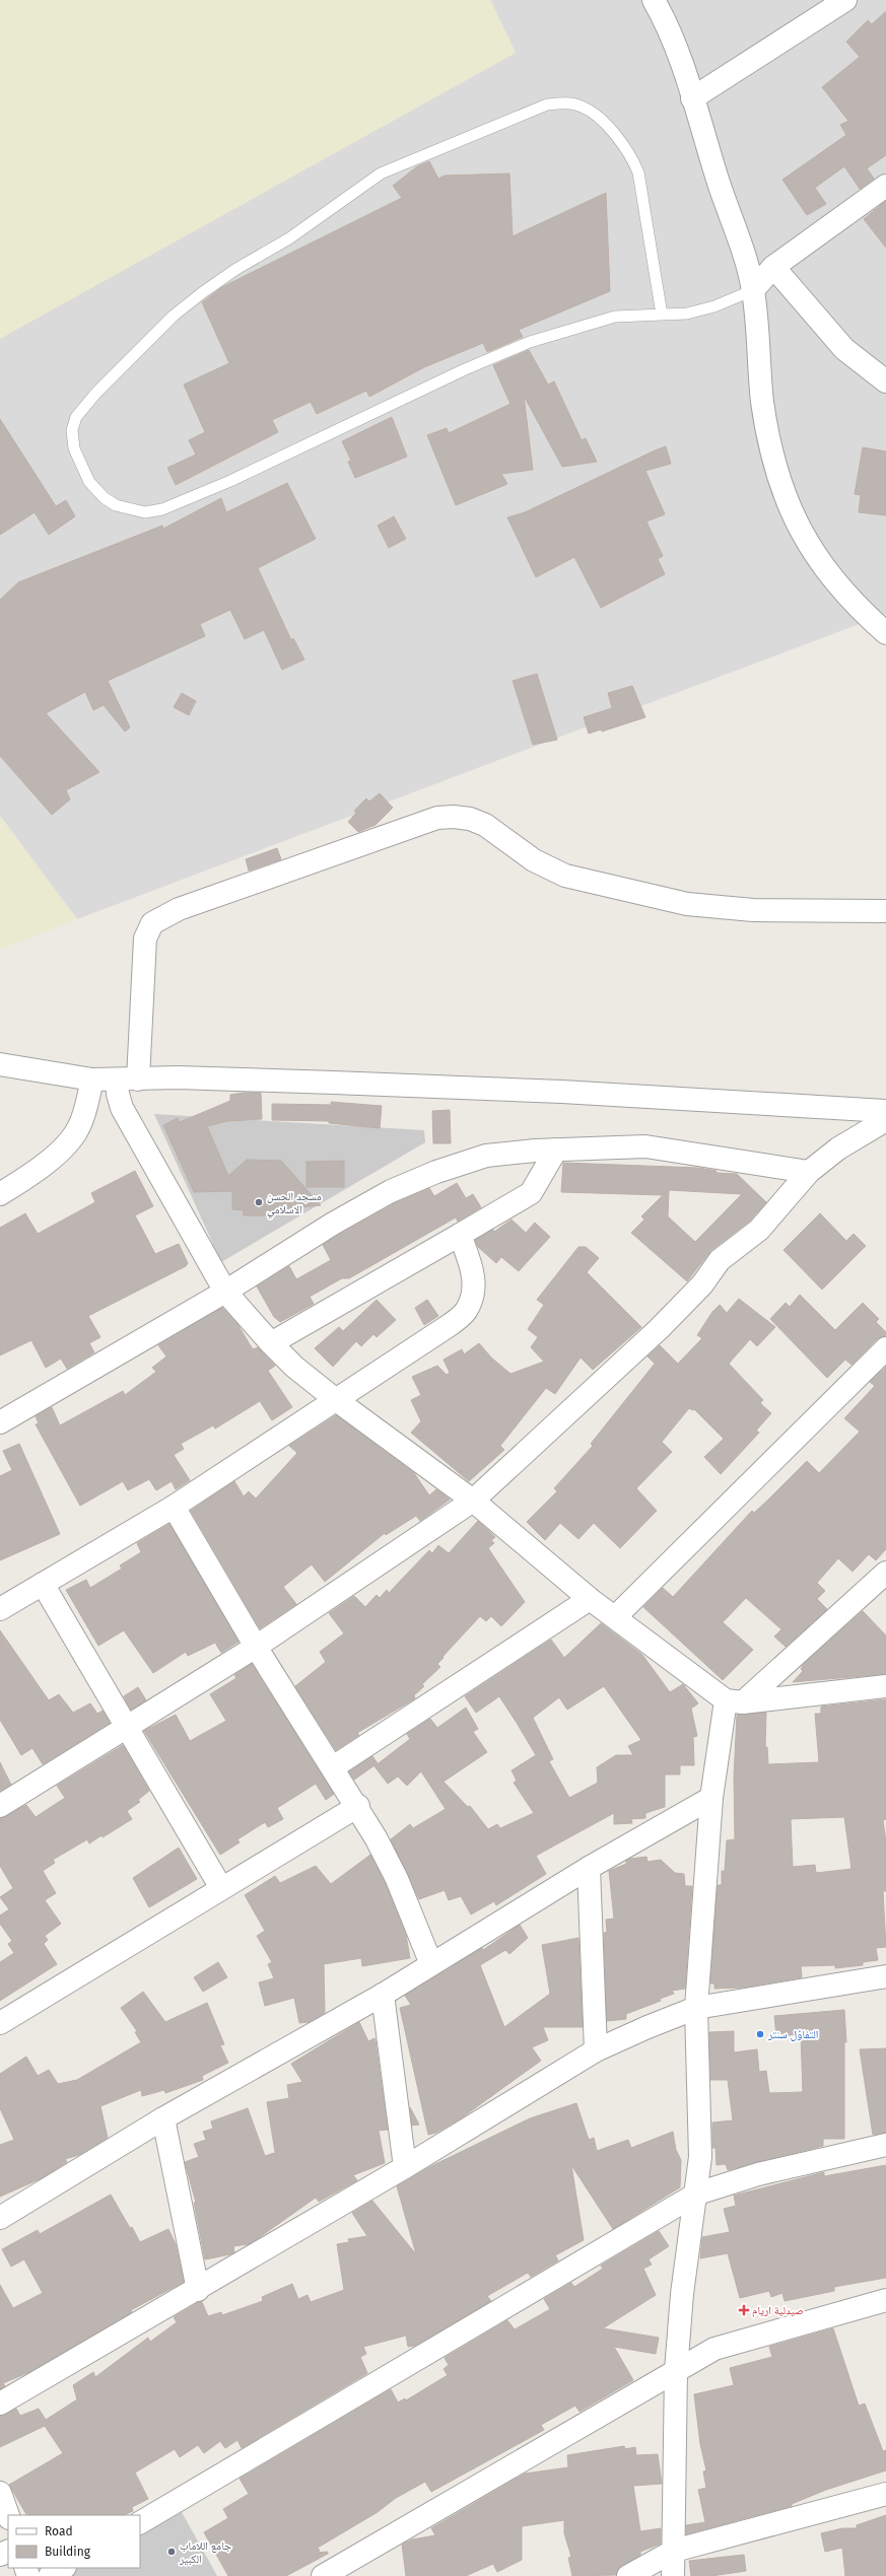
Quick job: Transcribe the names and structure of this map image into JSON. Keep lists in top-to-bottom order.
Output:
{
  "places": {
    "other": ["مسجد الحسن الاسلامي", "التفاؤل سنتر", "جامع اللاماب الكبير"],
    "health": ["صيدلية اريام"]
  },
  "legend": ["Road", "Building"]
}
